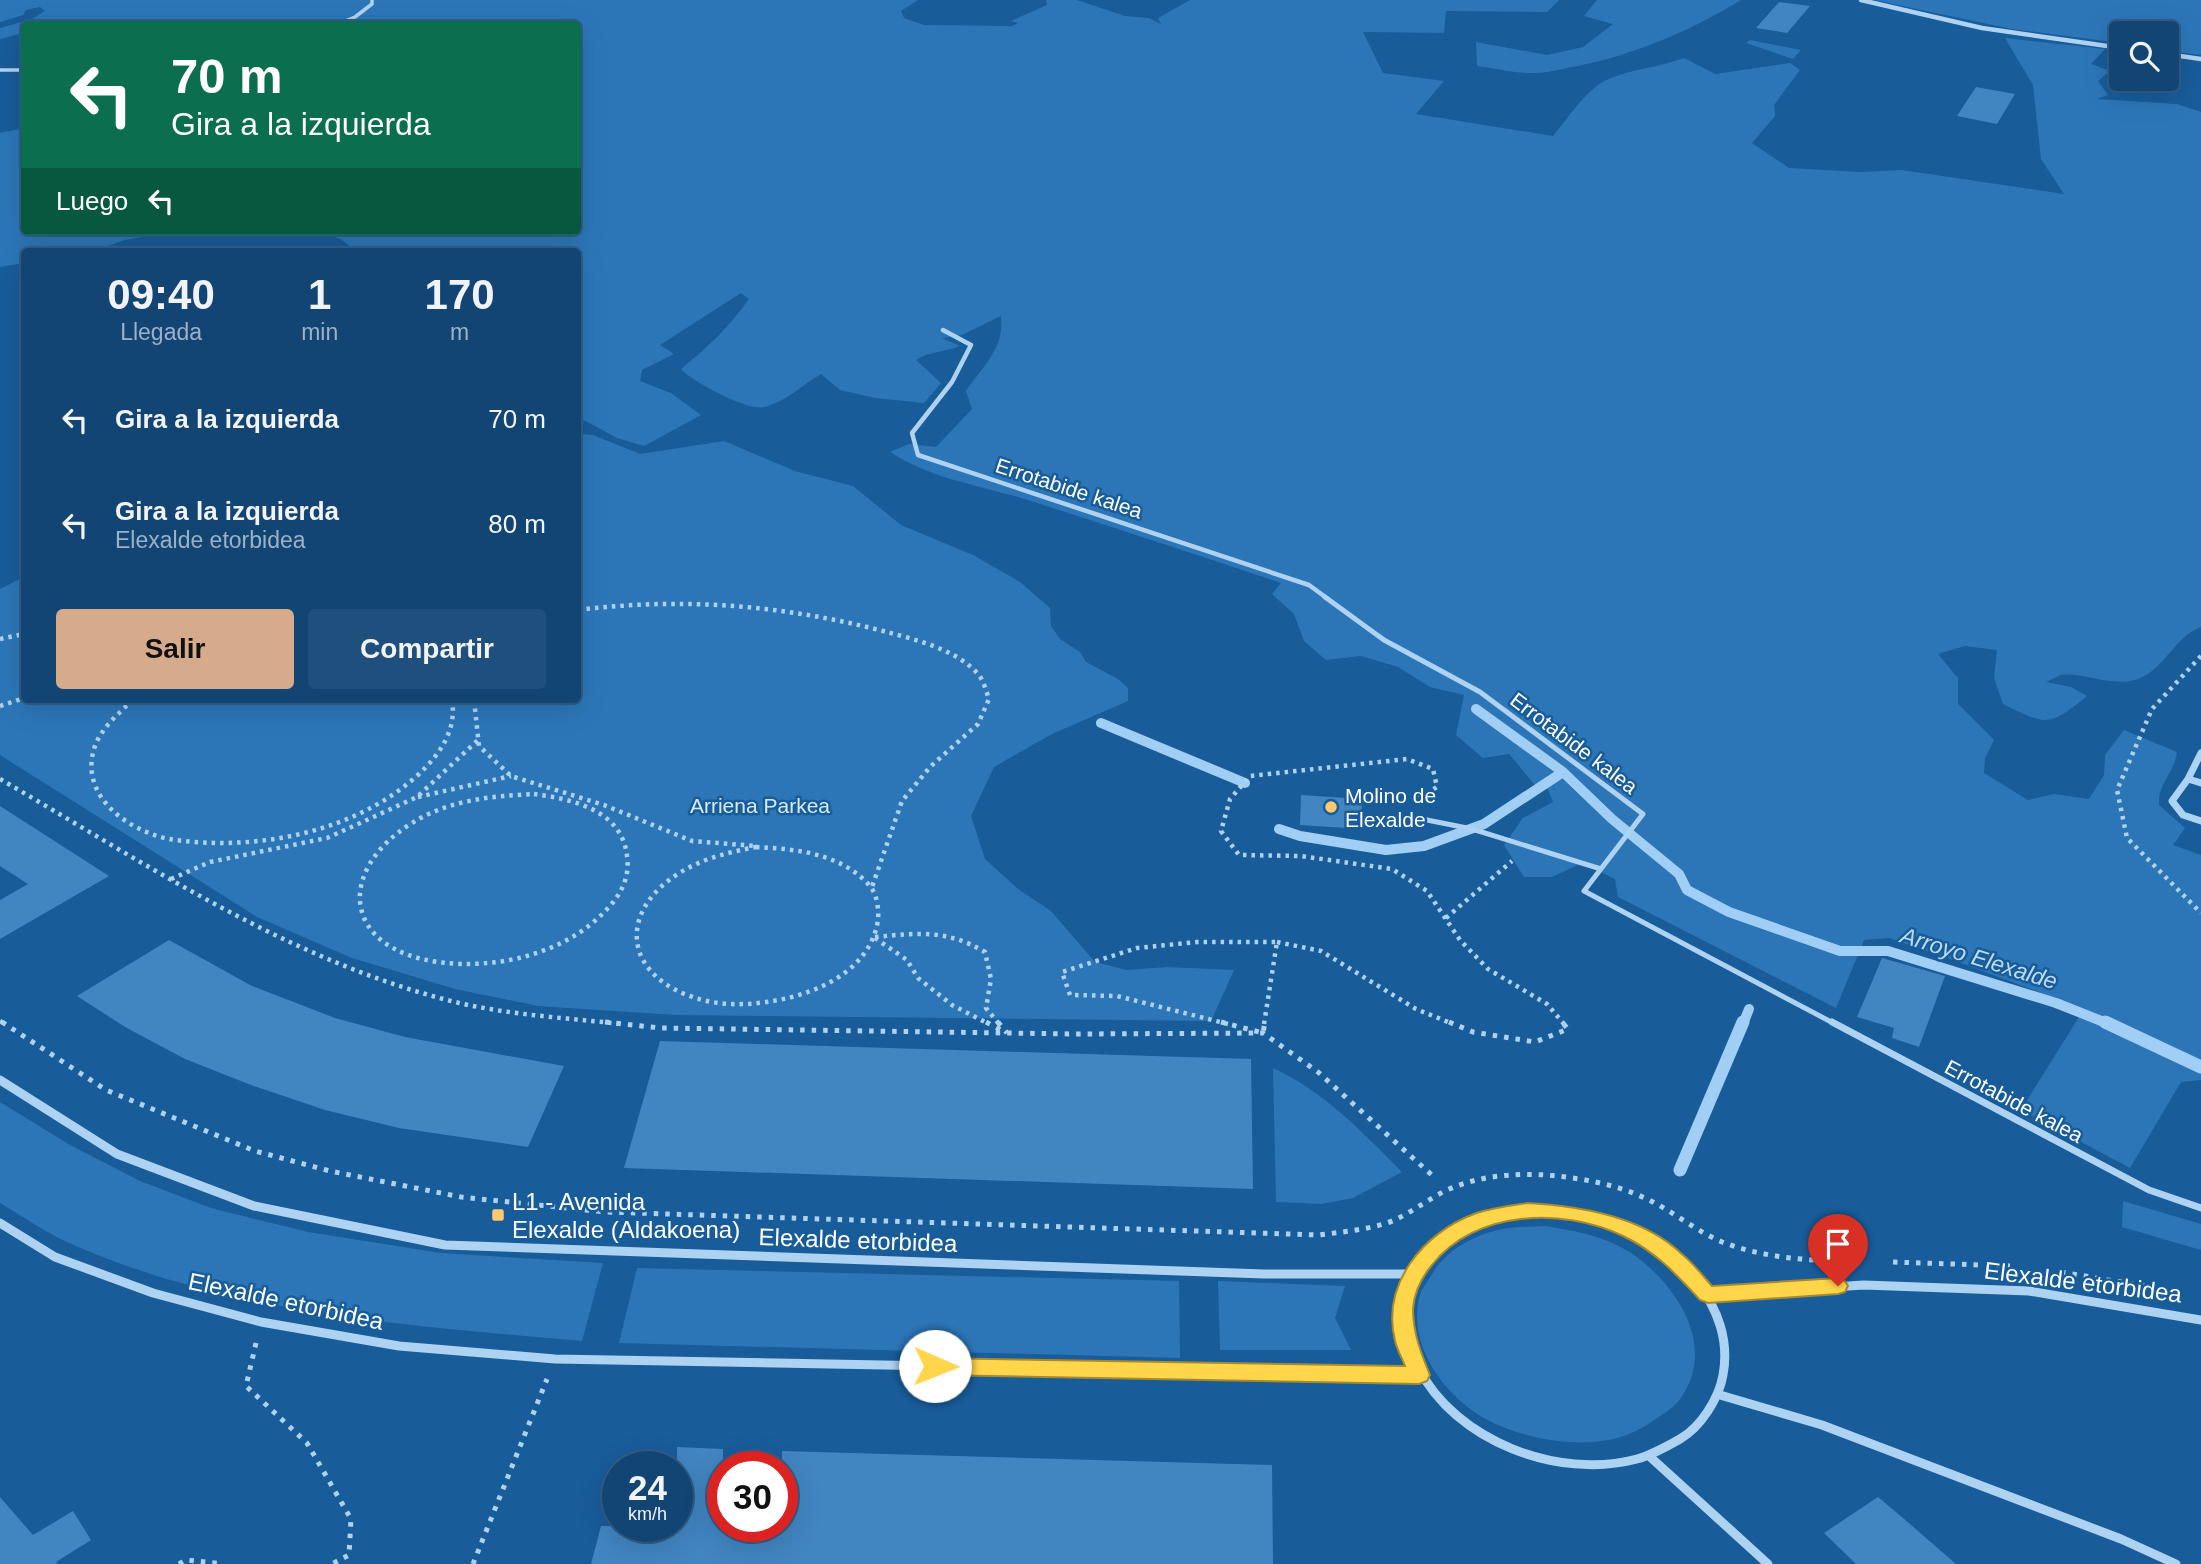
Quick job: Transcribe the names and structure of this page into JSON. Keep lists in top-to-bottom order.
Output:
{
  "streets": {
    "street": ["Elexalde etorbidea"],
    "lane": ["Errotabide kalea"]
  },
  "water": ["Arroyo Elexalde"],
  "parks": ["Arriena Parkea"],
  "places": {
    "other": ["Molino de Elexalde"],
    "transit": ["L1 - Avenida Elexalde (Aldakoena)"]
  },
  "page": {
    "turn": ["70 m", "Gira a la izquierda"],
    "then": "Luego",
    "eta": [
      "09:40",
      "Llegada",
      "1",
      "min",
      "170",
      "m"
    ],
    "list": [
      {
        "name": "Gira a la izquierda",
        "value": "70 m"
      },
      {
        "name": "Gira a la izquierda",
        "note": "Elexalde etorbidea",
        "value": "80 m"
      }
    ],
    "buttons": ["Salir", "Compartir"],
    "speed": "24 km/h",
    "limit": "30"
  }
}
